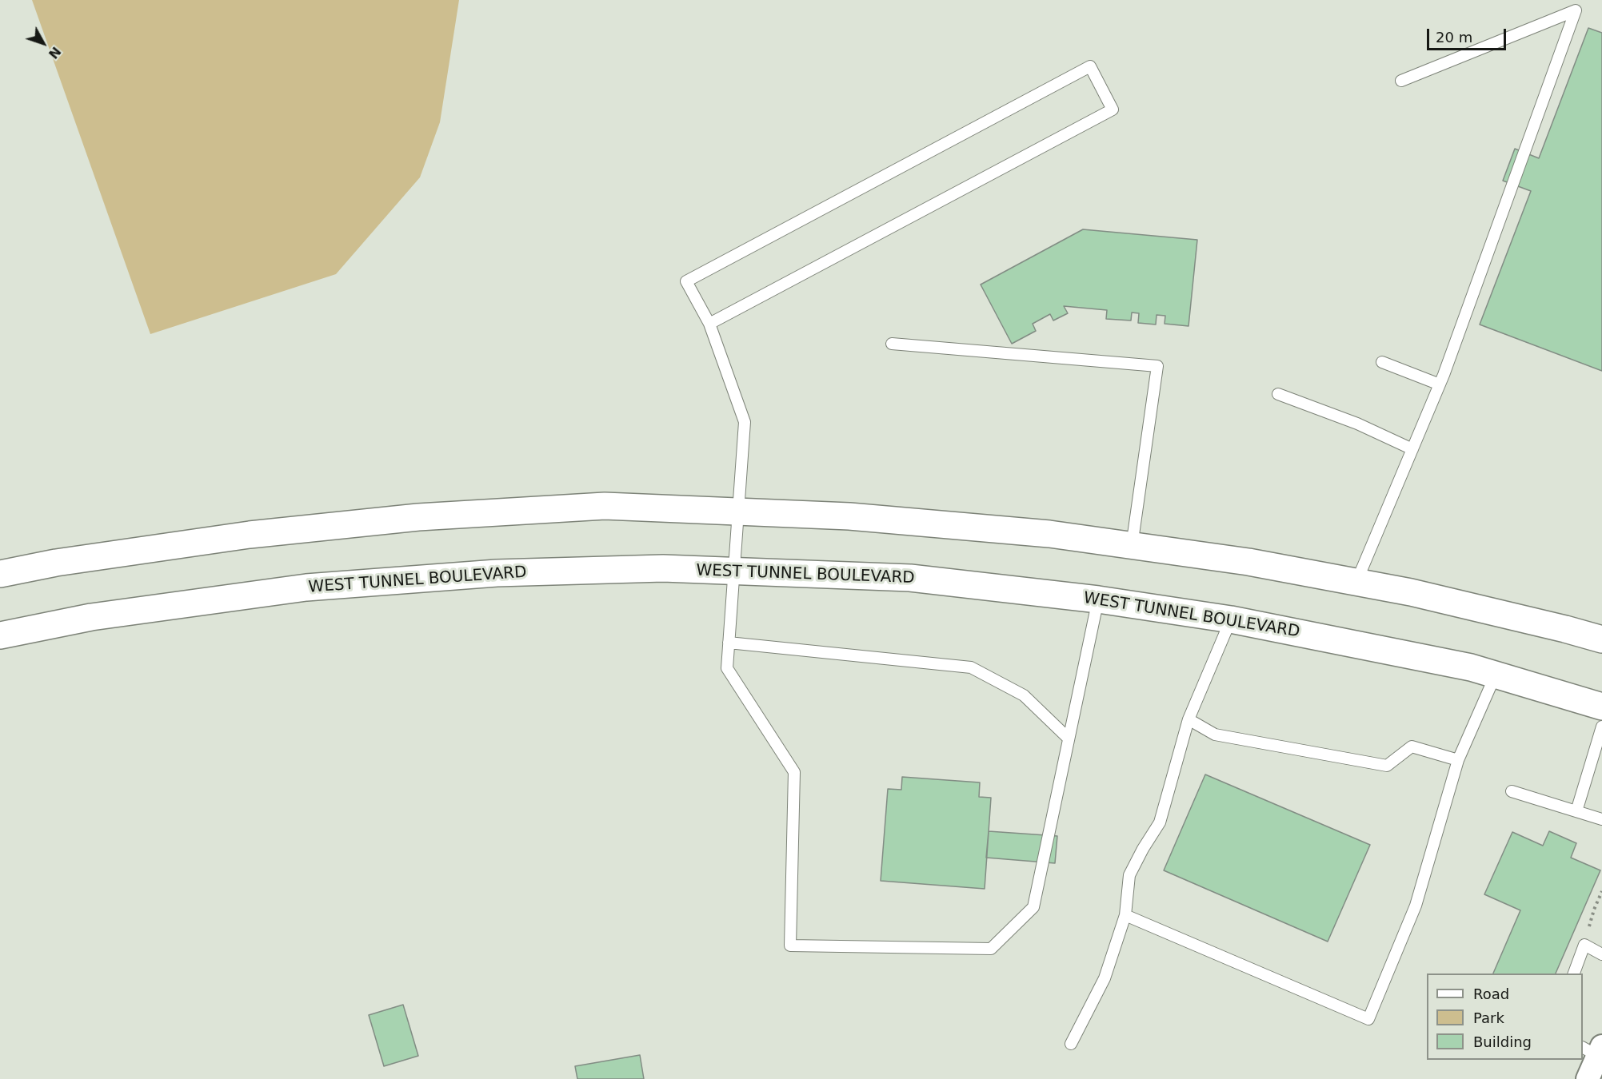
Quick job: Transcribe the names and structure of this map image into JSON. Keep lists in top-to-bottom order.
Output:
{
  "streets": {
    "main road": ["WEST TUNNEL BOULEVARD"]
  },
  "legend": ["Road", "Park", "Building"],
  "scale_bar": "20 m",
  "north": "bottom right"
}
